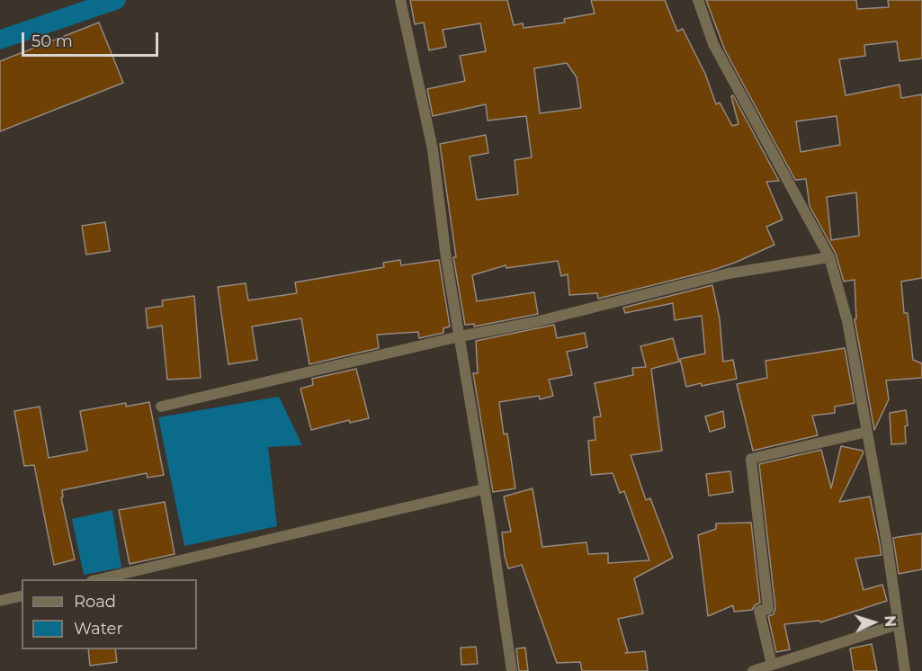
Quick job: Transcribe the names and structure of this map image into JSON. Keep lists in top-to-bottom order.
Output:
{
  "legend": ["Road", "Water"],
  "scale_bar": "50 m",
  "north": "right"
}
